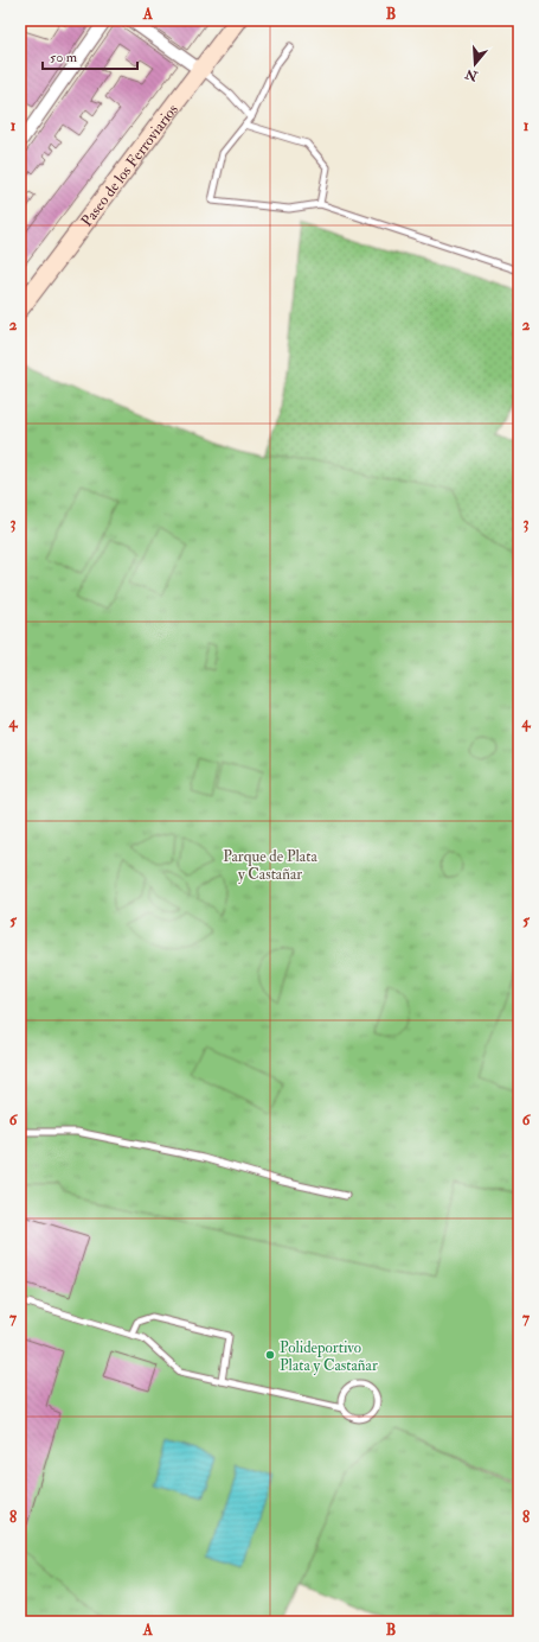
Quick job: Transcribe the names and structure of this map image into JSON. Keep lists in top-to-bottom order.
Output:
{
  "streets": {
    "main road": ["Paseo de los Ferroviarios"]
  },
  "parks": ["Parque de Plata y Castañar"],
  "places": ["Polideportivo Plata y Castañar"],
  "scale_bar": "50 m",
  "north": "bottom",
  "grid": {
    "columns": ["A", "B"],
    "rows": [
      "1",
      "2",
      "3",
      "4",
      "5",
      "6",
      "7",
      "8"
    ]
  }
}
